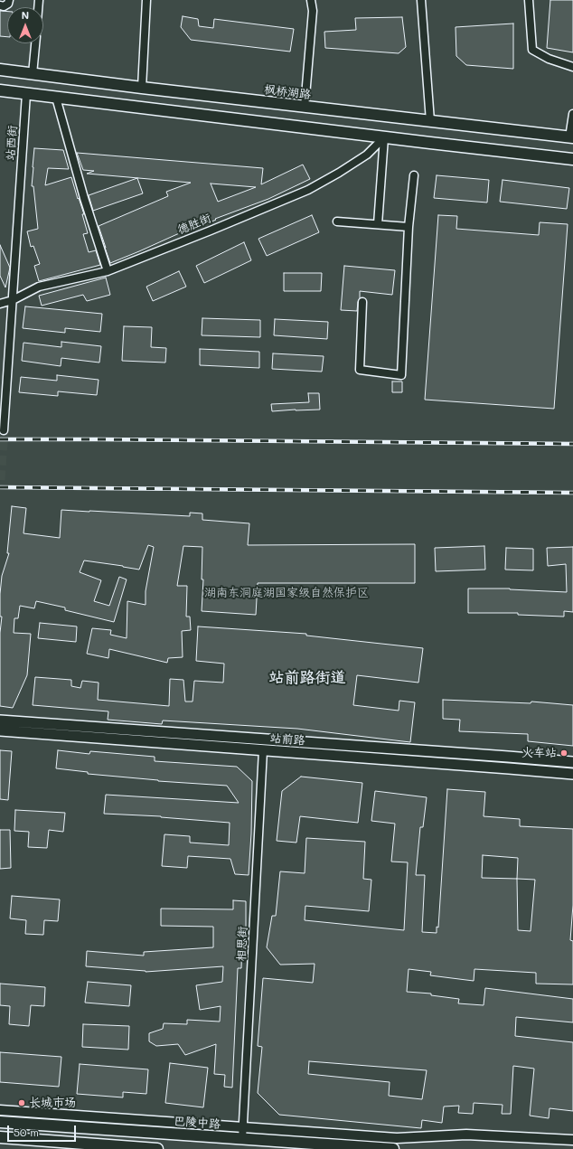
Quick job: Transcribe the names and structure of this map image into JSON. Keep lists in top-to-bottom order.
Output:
{
  "streets": {
    "main road": ["枫桥湖路", "站前路", "巴陵中路"],
    "street": ["站西街", "德胜街", "相思街"]
  },
  "crossings": [
    ["站西街", "德胜街"],
    ["站前路", "相思街"],
    ["相思街", "巴陵中路"]
  ],
  "districts": ["站前路街道"],
  "parks": ["湖南东洞庭湖国家级自然保护区"],
  "places": ["火车站", "长城市场"],
  "scale_bar": "50 m",
  "north": "top"
}
